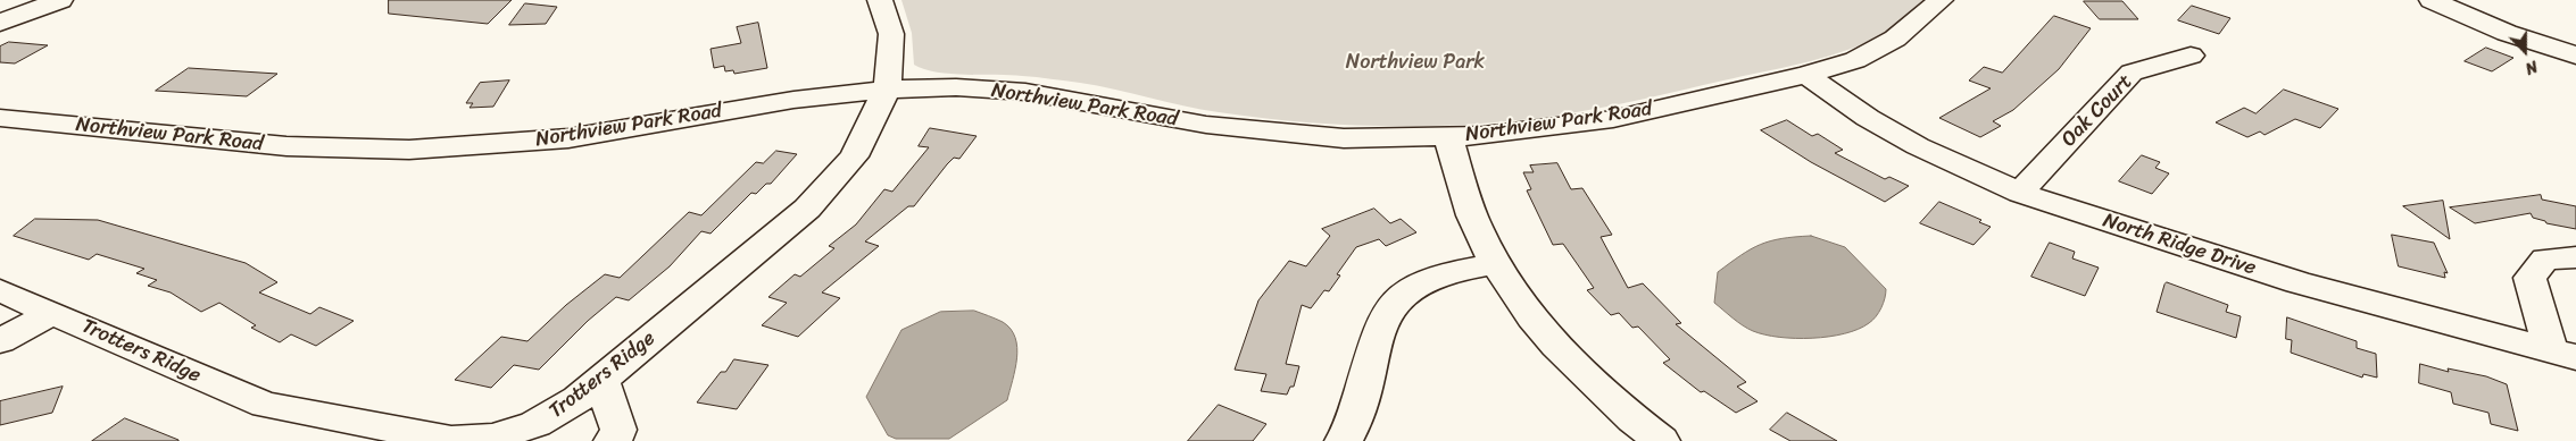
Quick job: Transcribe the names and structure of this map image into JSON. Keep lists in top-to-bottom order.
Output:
{
  "streets": {
    "street": [
      "Northview Park Road",
      "Oak Court",
      "North Ridge Drive",
      "Trotters Ridge"
    ]
  },
  "crossings": [
    ["Northview Park Road", "North Ridge Drive"],
    ["Northview Park Road", "Trotters Ridge"],
    ["Oak Court", "North Ridge Drive"]
  ],
  "parks": ["Northview Park"],
  "north": "bottom"
}
